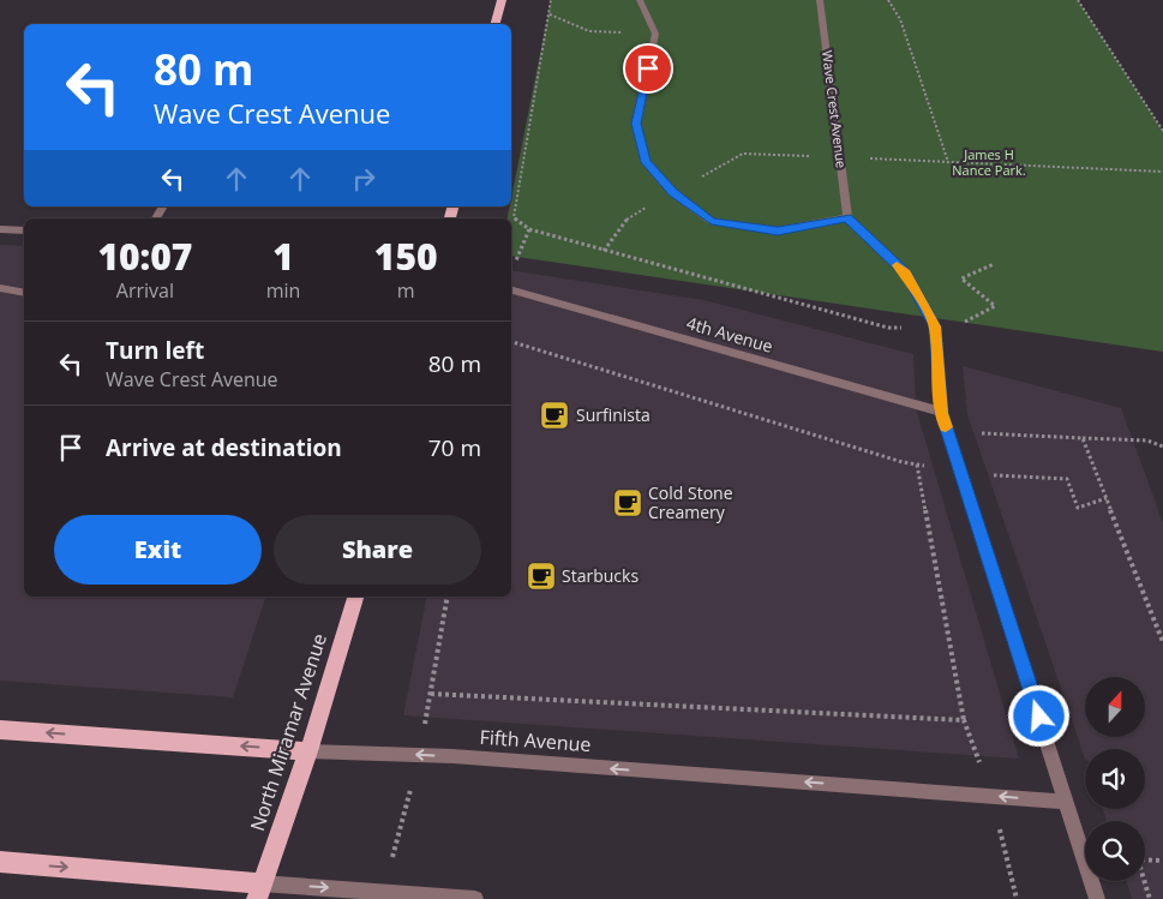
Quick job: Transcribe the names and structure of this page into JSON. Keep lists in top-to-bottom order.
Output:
{
  "streets": {
    "main road": ["North Miramar Avenue", "Fifth Avenue"],
    "street": ["Wave Crest Avenue", "4th Avenue"]
  },
  "crossings": [
    ["North Miramar Avenue", "Fifth Avenue"]
  ],
  "one_way": ["Fifth Avenue"],
  "parks": ["James H Nance Park."],
  "places": {
    "cafe": ["Surfinista", "Cold Stone Creamery", "Starbucks"]
  },
  "north": "top",
  "page": {
    "turn": ["80 m", "Wave Crest Avenue"],
    "eta": [
      "10:07",
      "Arrival",
      "1",
      "min",
      "150",
      "m"
    ],
    "list": [
      {
        "name": "Turn left",
        "note": "Wave Crest Avenue",
        "value": "80 m"
      },
      {
        "name": "Arrive at destination",
        "value": "70 m"
      }
    ],
    "buttons": ["Exit", "Share"]
  }
}
